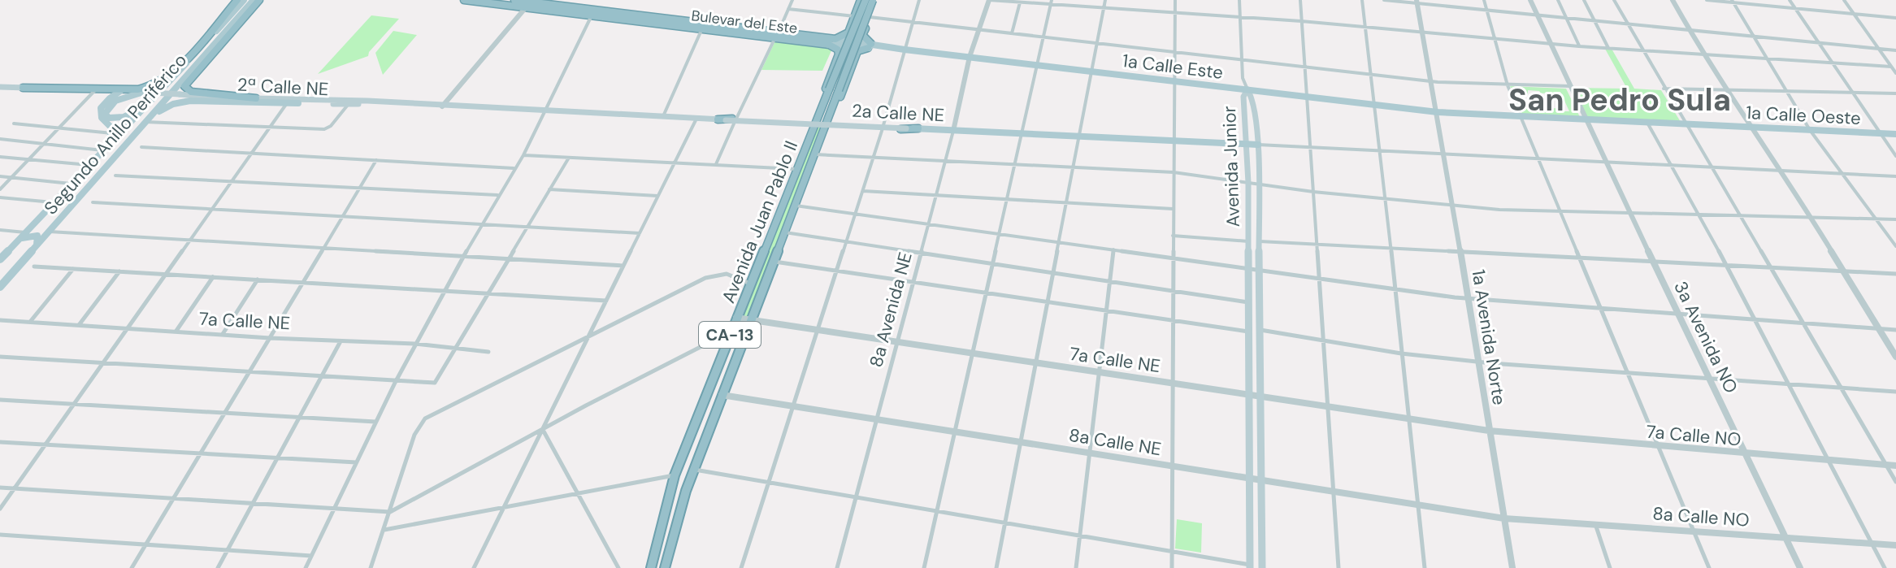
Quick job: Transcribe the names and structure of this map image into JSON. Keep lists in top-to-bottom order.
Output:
{
  "streets": {
    "highway": ["Bulevar del Este", "Avenida Juan Pablo II", "CA-13"],
    "main road": [
      "1a Calle Este",
      "2ª Calle NE",
      "2a Calle NE",
      "1a Calle Oeste",
      "Segundo Anillo Periférico",
      "Avenida Junior"
    ],
    "street": [
      "8a Avenida NE",
      "7a Calle NE",
      "1a Avenida Norte",
      "3a Avenida NO",
      "7a Calle NO",
      "8a Calle NE",
      "8a Calle NO"
    ]
  },
  "crossings": [
    ["Bulevar del Este", "1a Calle Este"],
    ["1a Calle Este", "1a Calle Oeste"],
    ["1a Calle Este", "Avenida Junior"],
    ["1a Calle Este", "8a Avenida NE"],
    ["1a Calle Este", "1a Avenida Norte"],
    ["2ª Calle NE", "2a Calle NE"],
    ["2a Calle NE", "Avenida Junior"],
    ["2a Calle NE", "8a Avenida NE"],
    ["2a Calle NE", "1a Avenida Norte"],
    ["2a Calle NE", "3a Avenida NO"],
    ["1a Calle Oeste", "1a Avenida Norte"],
    ["1a Calle Oeste", "3a Avenida NO"],
    ["Avenida Junior", "7a Calle NE"],
    ["Avenida Junior", "8a Calle NE"],
    ["Avenida Juan Pablo II", "7a Calle NE"],
    ["Avenida Juan Pablo II", "8a Calle NE"],
    ["8a Avenida NE", "7a Calle NE"],
    ["8a Avenida NE", "8a Calle NE"],
    ["7a Calle NE", "1a Avenida Norte"],
    ["7a Calle NE", "7a Calle NO"],
    ["1a Avenida Norte", "7a Calle NO"],
    ["1a Avenida Norte", "8a Calle NE"],
    ["1a Avenida Norte", "8a Calle NO"],
    ["3a Avenida NO", "7a Calle NO"],
    ["3a Avenida NO", "8a Calle NO"],
    ["8a Calle NE", "8a Calle NO"]
  ],
  "districts": ["San Pedro Sula"]
}
